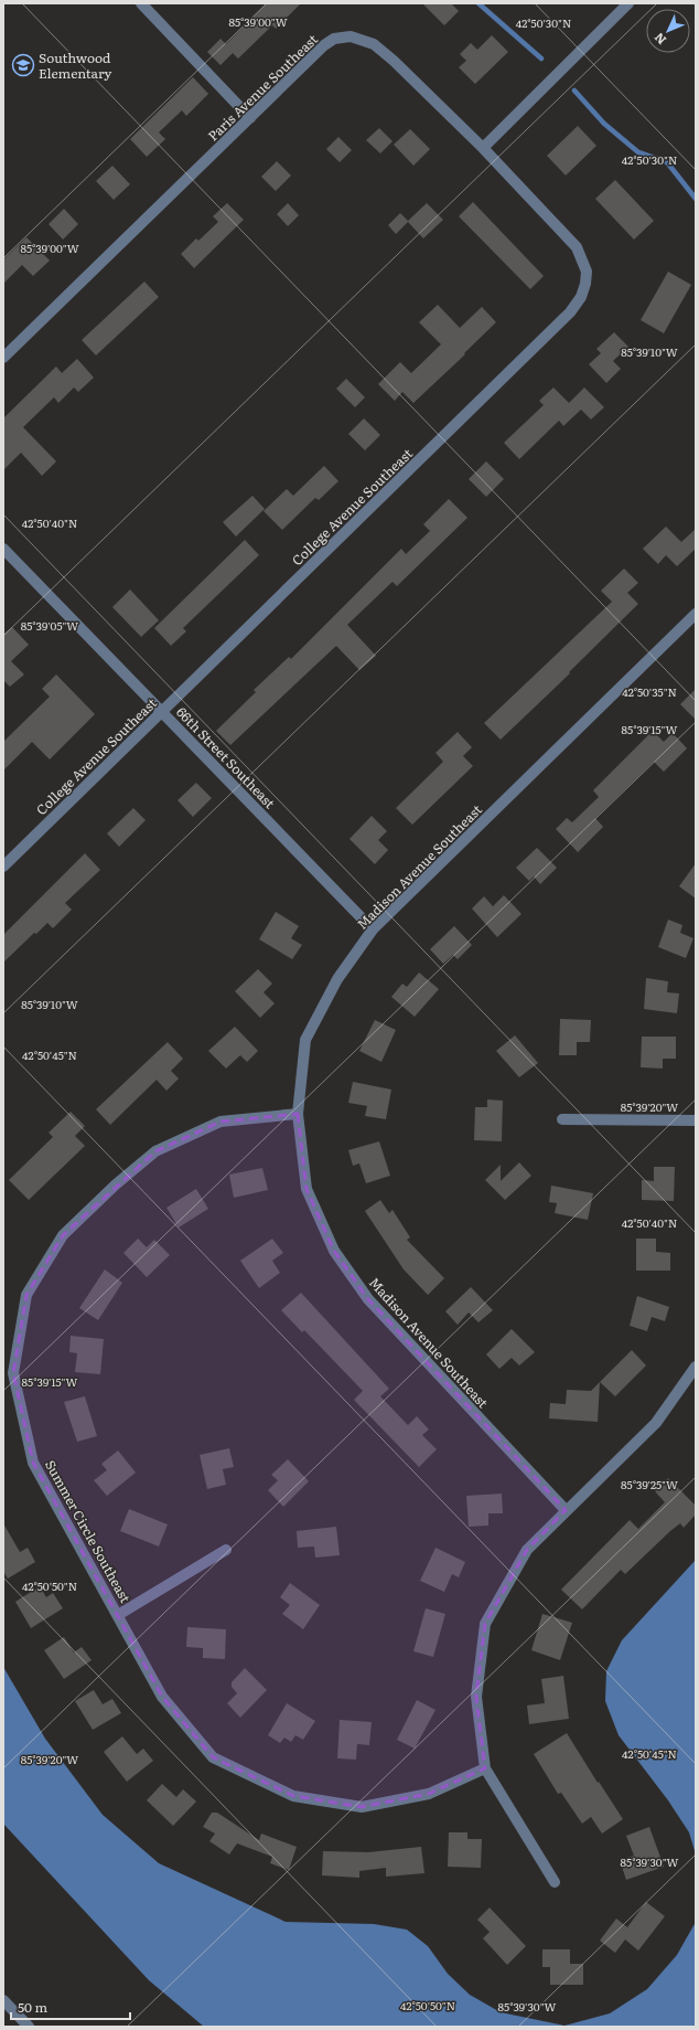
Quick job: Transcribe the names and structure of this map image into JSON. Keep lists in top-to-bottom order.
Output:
{
  "streets": {
    "street": [
      "Paris Avenue Southeast",
      "College Avenue Southeast",
      "66th Street Southeast",
      "Madison Avenue Southeast",
      "Summer Circle Southeast"
    ]
  },
  "crossings": [
    ["Paris Avenue Southeast", "College Avenue Southeast"],
    ["College Avenue Southeast", "66th Street Southeast"],
    ["66th Street Southeast", "Madison Avenue Southeast"],
    ["Madison Avenue Southeast", "Summer Circle Southeast"]
  ],
  "places": {
    "school or university": ["Southwood Elementary"]
  },
  "scale_bar": "50 m",
  "north": "bottom left",
  "coordinates": [
    "85°39'00\"W",
    "42°50'30\"N",
    "85°39'10\"W",
    "42°50'40\"N",
    "85°39'05\"W",
    "42°50'35\"N",
    "85°39'15\"W",
    "42°50'45\"N",
    "85°39'20\"W",
    "85°39'25\"W",
    "42°50'50\"N",
    "85°39'30\"W"
  ]
}
